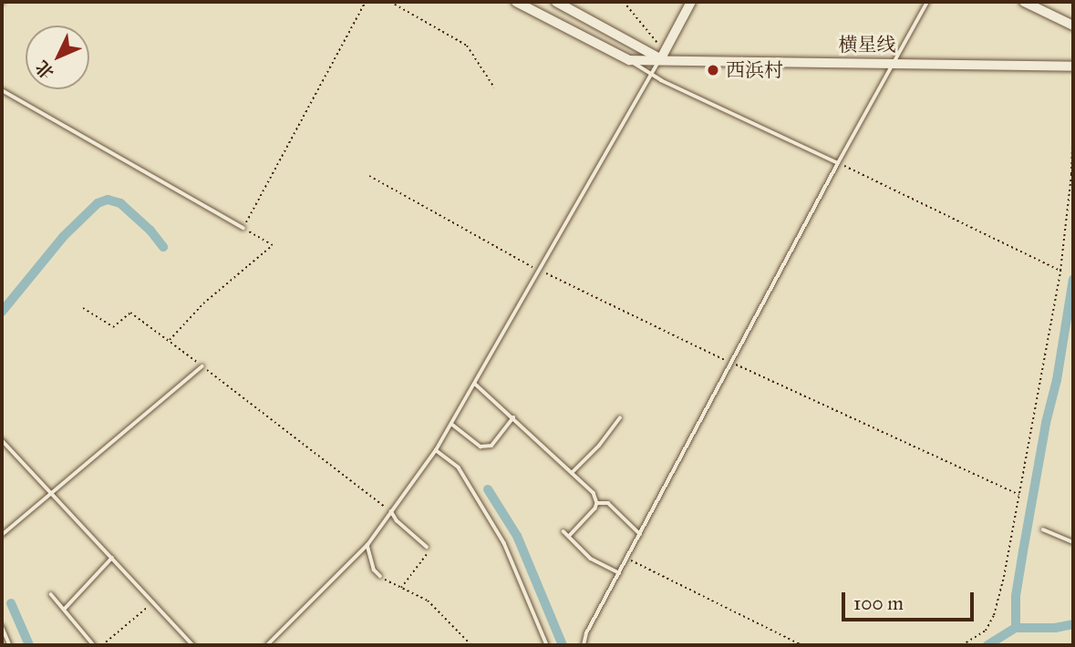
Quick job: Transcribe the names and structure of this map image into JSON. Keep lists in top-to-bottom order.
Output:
{
  "streets": {
    "street": ["横星线"]
  },
  "places": ["西浜村"],
  "scale_bar": "100 m",
  "north": "bottom left"
}
